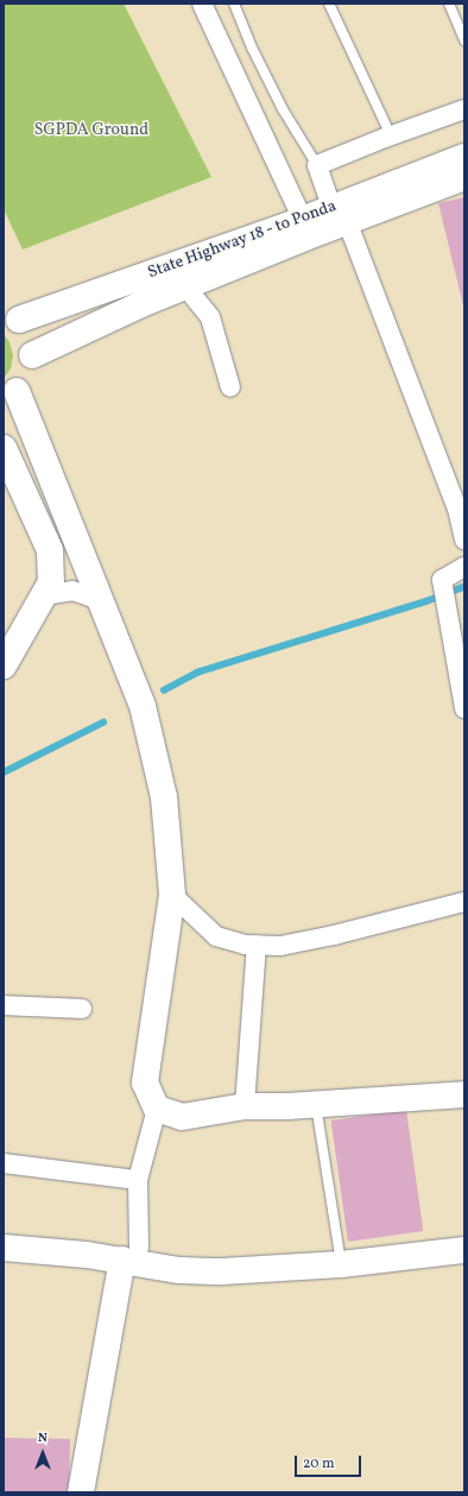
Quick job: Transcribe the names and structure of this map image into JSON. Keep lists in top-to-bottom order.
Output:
{
  "streets": {
    "main road": ["State Highway 18 - to Ponda"]
  },
  "parks": ["SGPDA Ground"],
  "scale_bar": "20 m",
  "north": "top"
}
